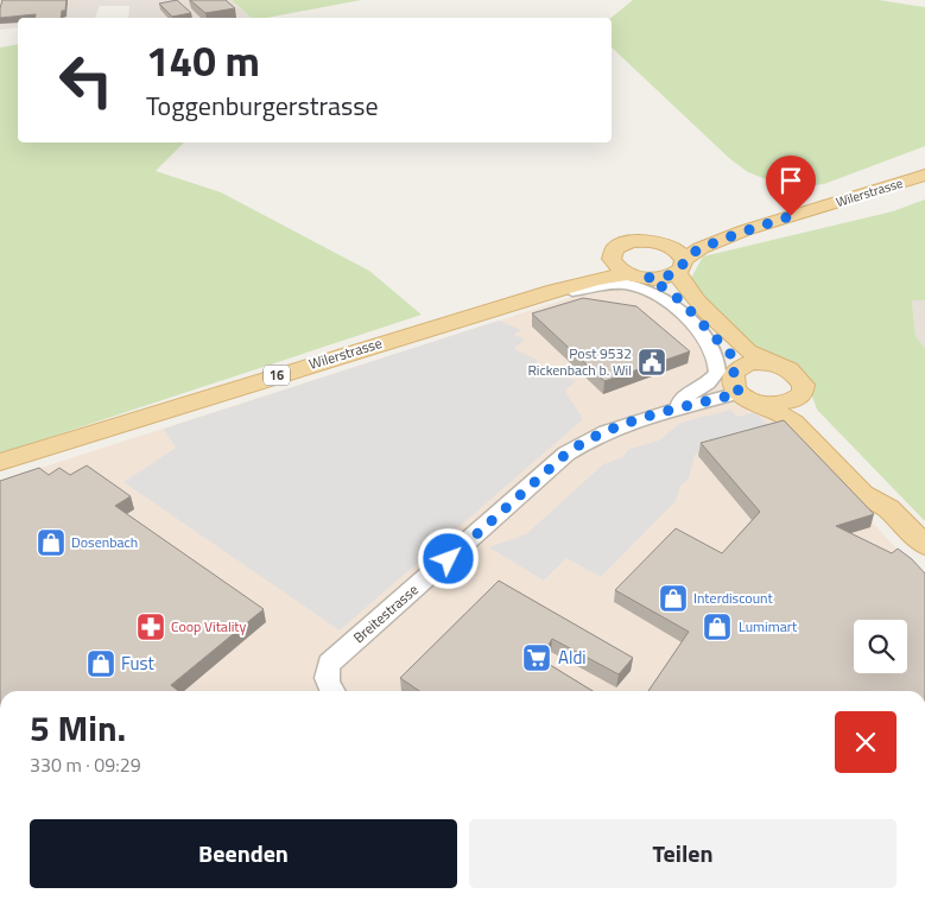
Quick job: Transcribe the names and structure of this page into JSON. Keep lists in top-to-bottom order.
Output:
{
  "streets": {
    "main road": ["Wilerstrasse", "16"],
    "street": ["Breitestrasse"]
  },
  "places": {
    "public building": ["Post 9532 Rickenbach b. Wil"],
    "shop": [
      "Dosenbach",
      "Interdiscount",
      "Lumimart",
      "Fust"
    ],
    "pharmacy": ["Coop Vitality"],
    "supermarket": ["Aldi"]
  },
  "page": {
    "turn": ["140 m", "Toggenburgerstrasse"],
    "heading": ["5 Min.", "330 m · 09:29"],
    "buttons": ["Beenden", "Teilen"]
  }
}
